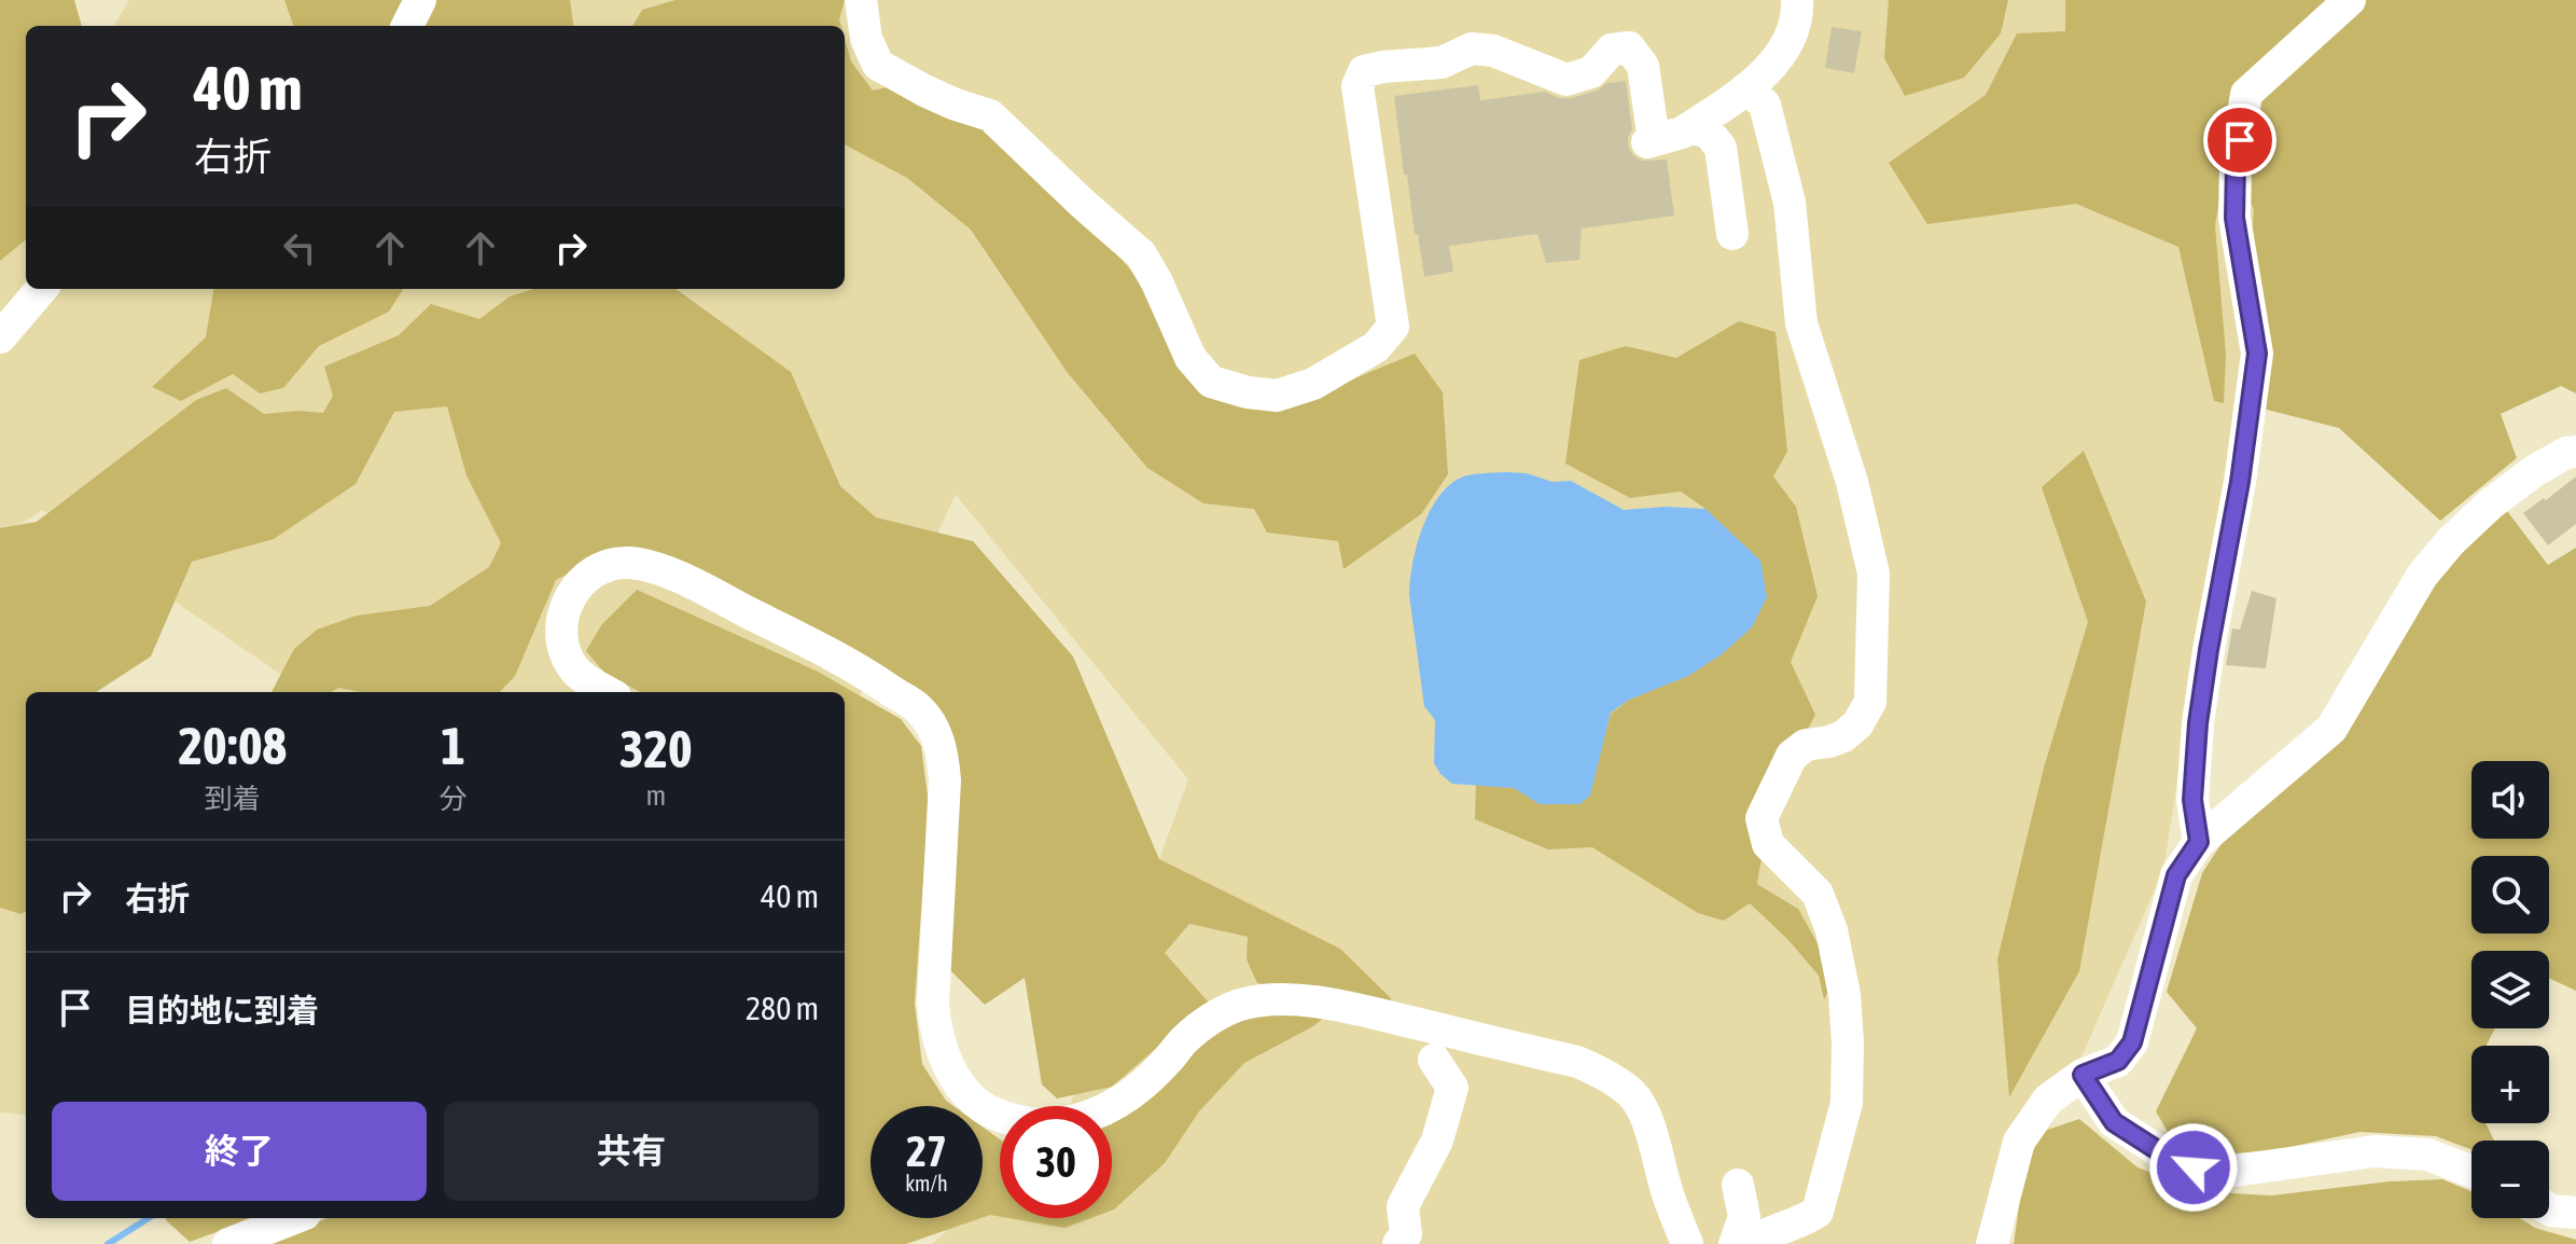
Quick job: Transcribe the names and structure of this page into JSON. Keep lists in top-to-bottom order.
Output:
{
  "page": {
    "turn": ["40 m", "右折"],
    "eta": [
      "20:08",
      "到着",
      "1",
      "分",
      "320",
      "m"
    ],
    "map_buttons": ["+", "−"],
    "list": [
      {
        "name": "右折",
        "value": "40 m"
      },
      {
        "name": "目的地に到着",
        "value": "280 m"
      }
    ],
    "buttons": ["終了", "共有"],
    "speed": "27 km/h",
    "limit": "30"
  }
}
